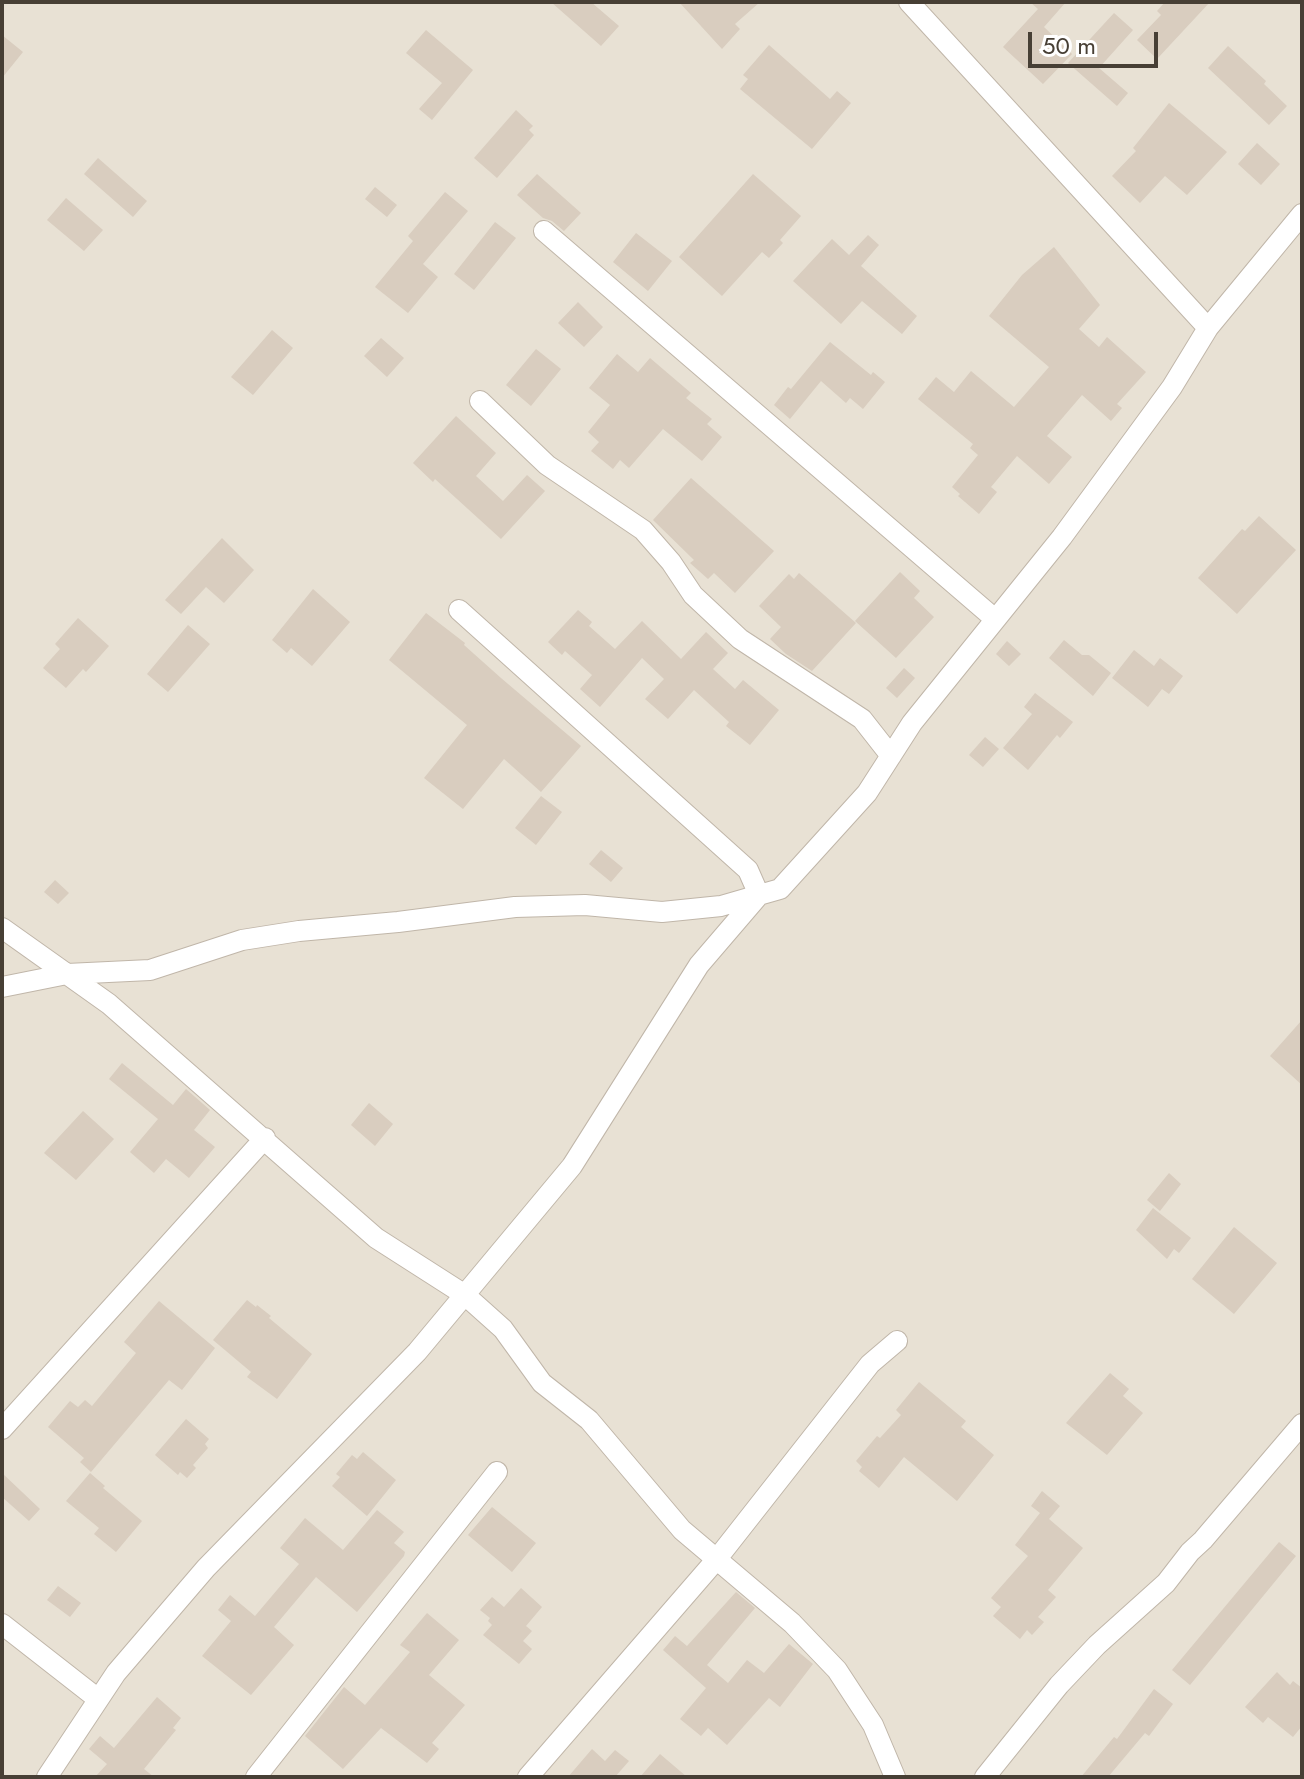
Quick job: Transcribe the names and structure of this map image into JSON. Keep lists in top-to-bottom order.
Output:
{
  "scale_bar": "50 m"
}
